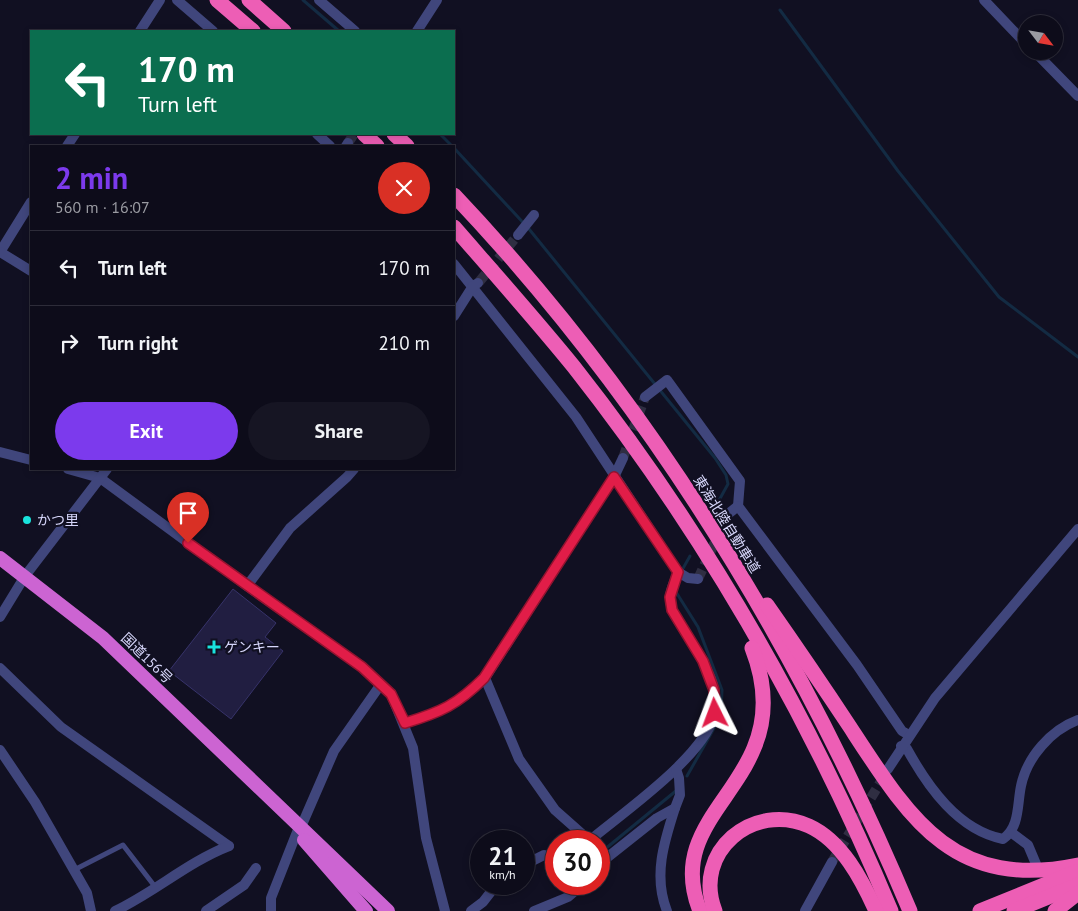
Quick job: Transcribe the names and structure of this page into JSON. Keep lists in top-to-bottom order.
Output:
{
  "streets": {
    "highway": ["東海北陸自動車道", "国道156号"]
  },
  "places": {
    "other": ["かつ里"],
    "health": ["ゲンキー"]
  },
  "north": "bottom right",
  "page": {
    "turn": ["170 m", "Turn left"],
    "heading": ["2 min", "560 m · 16:07"],
    "list": [
      {
        "name": "Turn left",
        "value": "170 m"
      },
      {
        "name": "Turn right",
        "value": "210 m"
      }
    ],
    "buttons": ["Exit", "Share"],
    "speed": "21 km/h",
    "limit": "30"
  }
}
